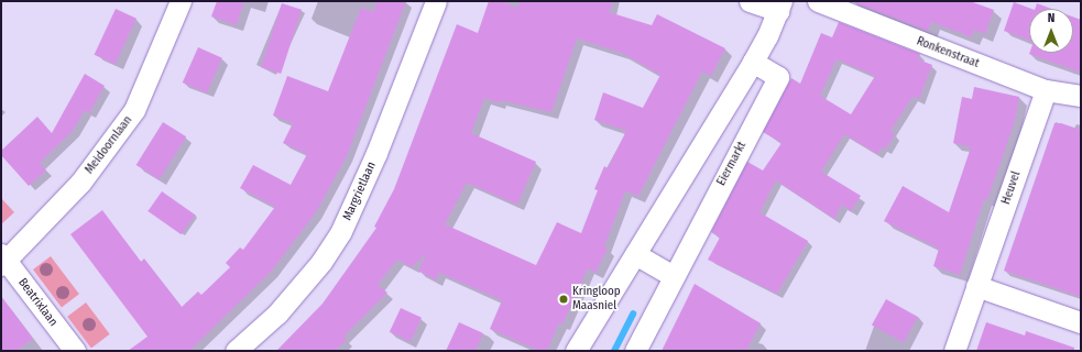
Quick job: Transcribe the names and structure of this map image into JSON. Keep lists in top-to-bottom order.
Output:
{
  "streets": {
    "street": [
      "Ronkenstraat",
      "Meidoornlaan",
      "Eiermarkt",
      "Heuvel",
      "Margrietlaan",
      "Beatrixlaan"
    ]
  },
  "crossings": [
    ["Ronkenstraat", "Heuvel"],
    ["Meidoornlaan", "Beatrixlaan"]
  ],
  "places": ["Kringloop Maasniel"],
  "north": "top"
}
